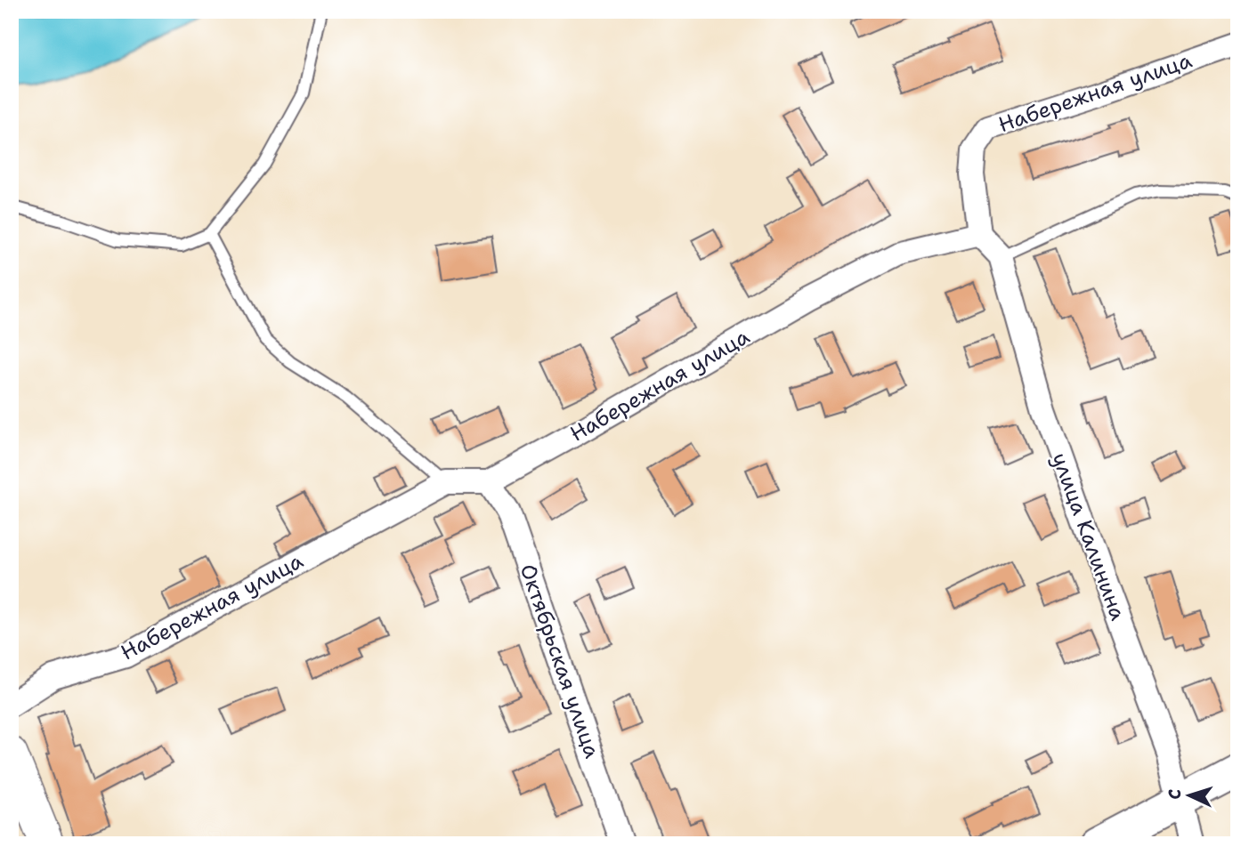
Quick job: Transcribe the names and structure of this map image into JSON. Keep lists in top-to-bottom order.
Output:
{
  "streets": {
    "street": ["Набережная улица", "улица Калинина", "Октябрьская улица"]
  },
  "crossings": [
    ["Набережная улица", "улица Калинина"],
    ["Набережная улица", "Октябрьская улица"]
  ],
  "north": "left"
}
